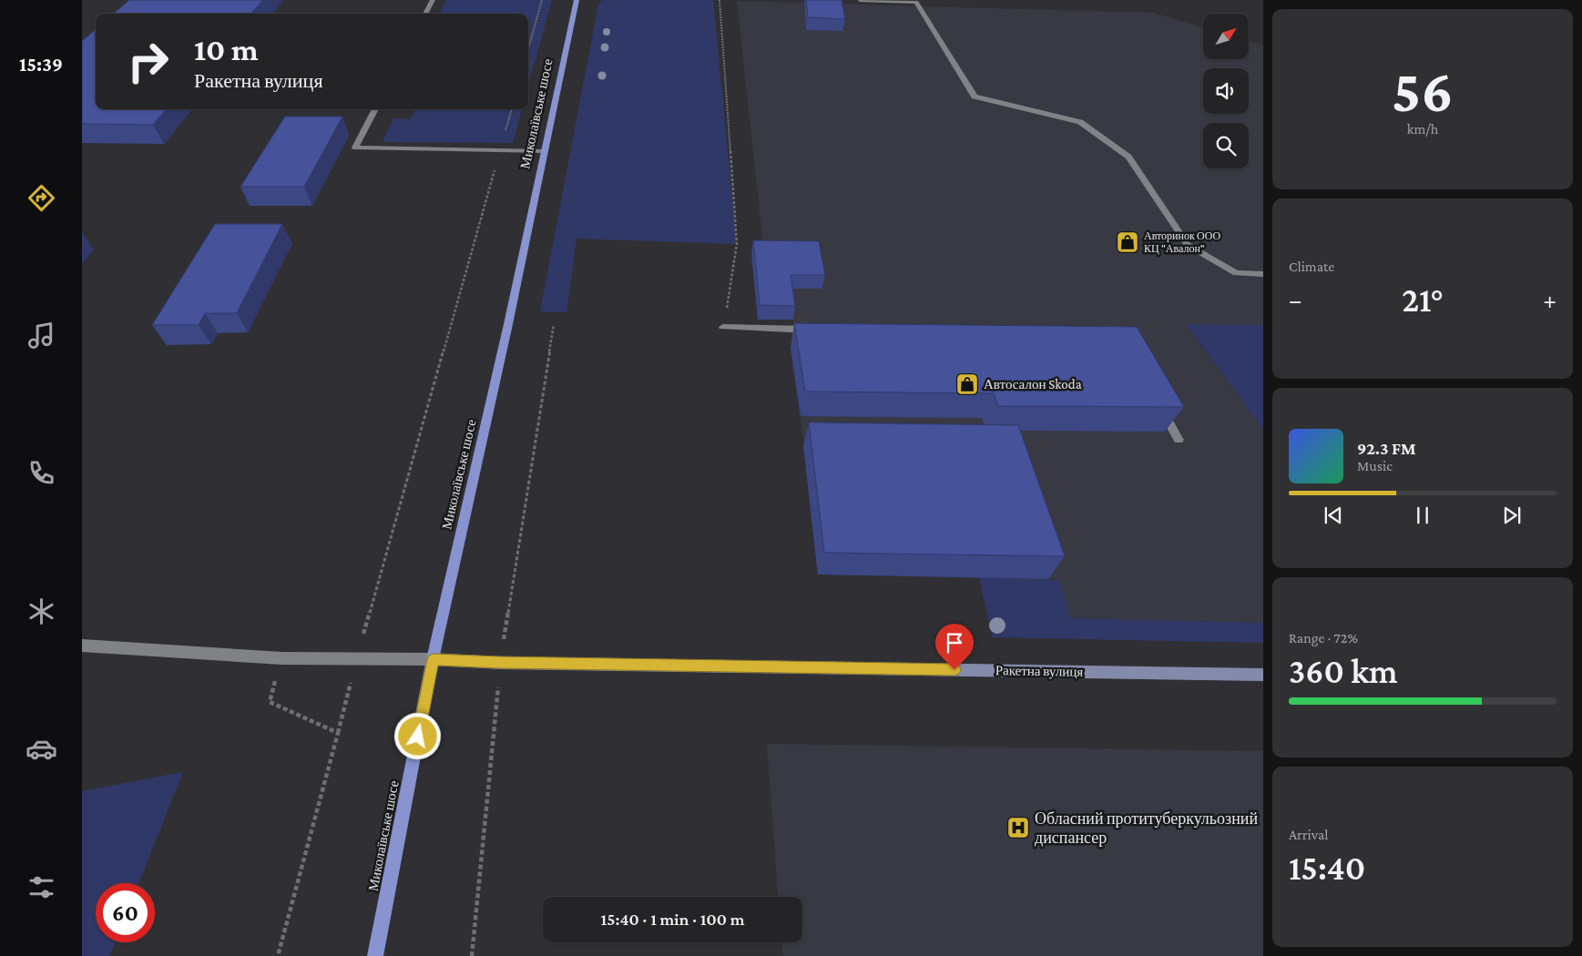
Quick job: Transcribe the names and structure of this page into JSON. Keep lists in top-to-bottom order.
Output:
{
  "streets": {
    "main road": ["Миколаївське шосе"],
    "street": ["Ракетна вулиця"]
  },
  "crossings": [
    ["Миколаївське шосе", "Ракетна вулиця"]
  ],
  "places": {
    "shop": ["Авторинок ООО КЦ \"Авалон\"", "Автосалон Skoda"],
    "hospital": ["Обласний протитуберкульозний диспансер"]
  },
  "north": "top right",
  "page": {
    "tabs": "15:39",
    "tile": [
      ["56", "km/h"],
      "Climate",
      ["Range · 72%", "360 km"],
      ["Arrival", "15:40"]
    ],
    "turn": ["10 m", "Ракетна вулиця"],
    "heat": ["−", "21°", "+"],
    "song": ["92.3 FM", "Music"],
    "limit": "60",
    "trip": "15:40 · 1 min · 100 m"
  }
}
